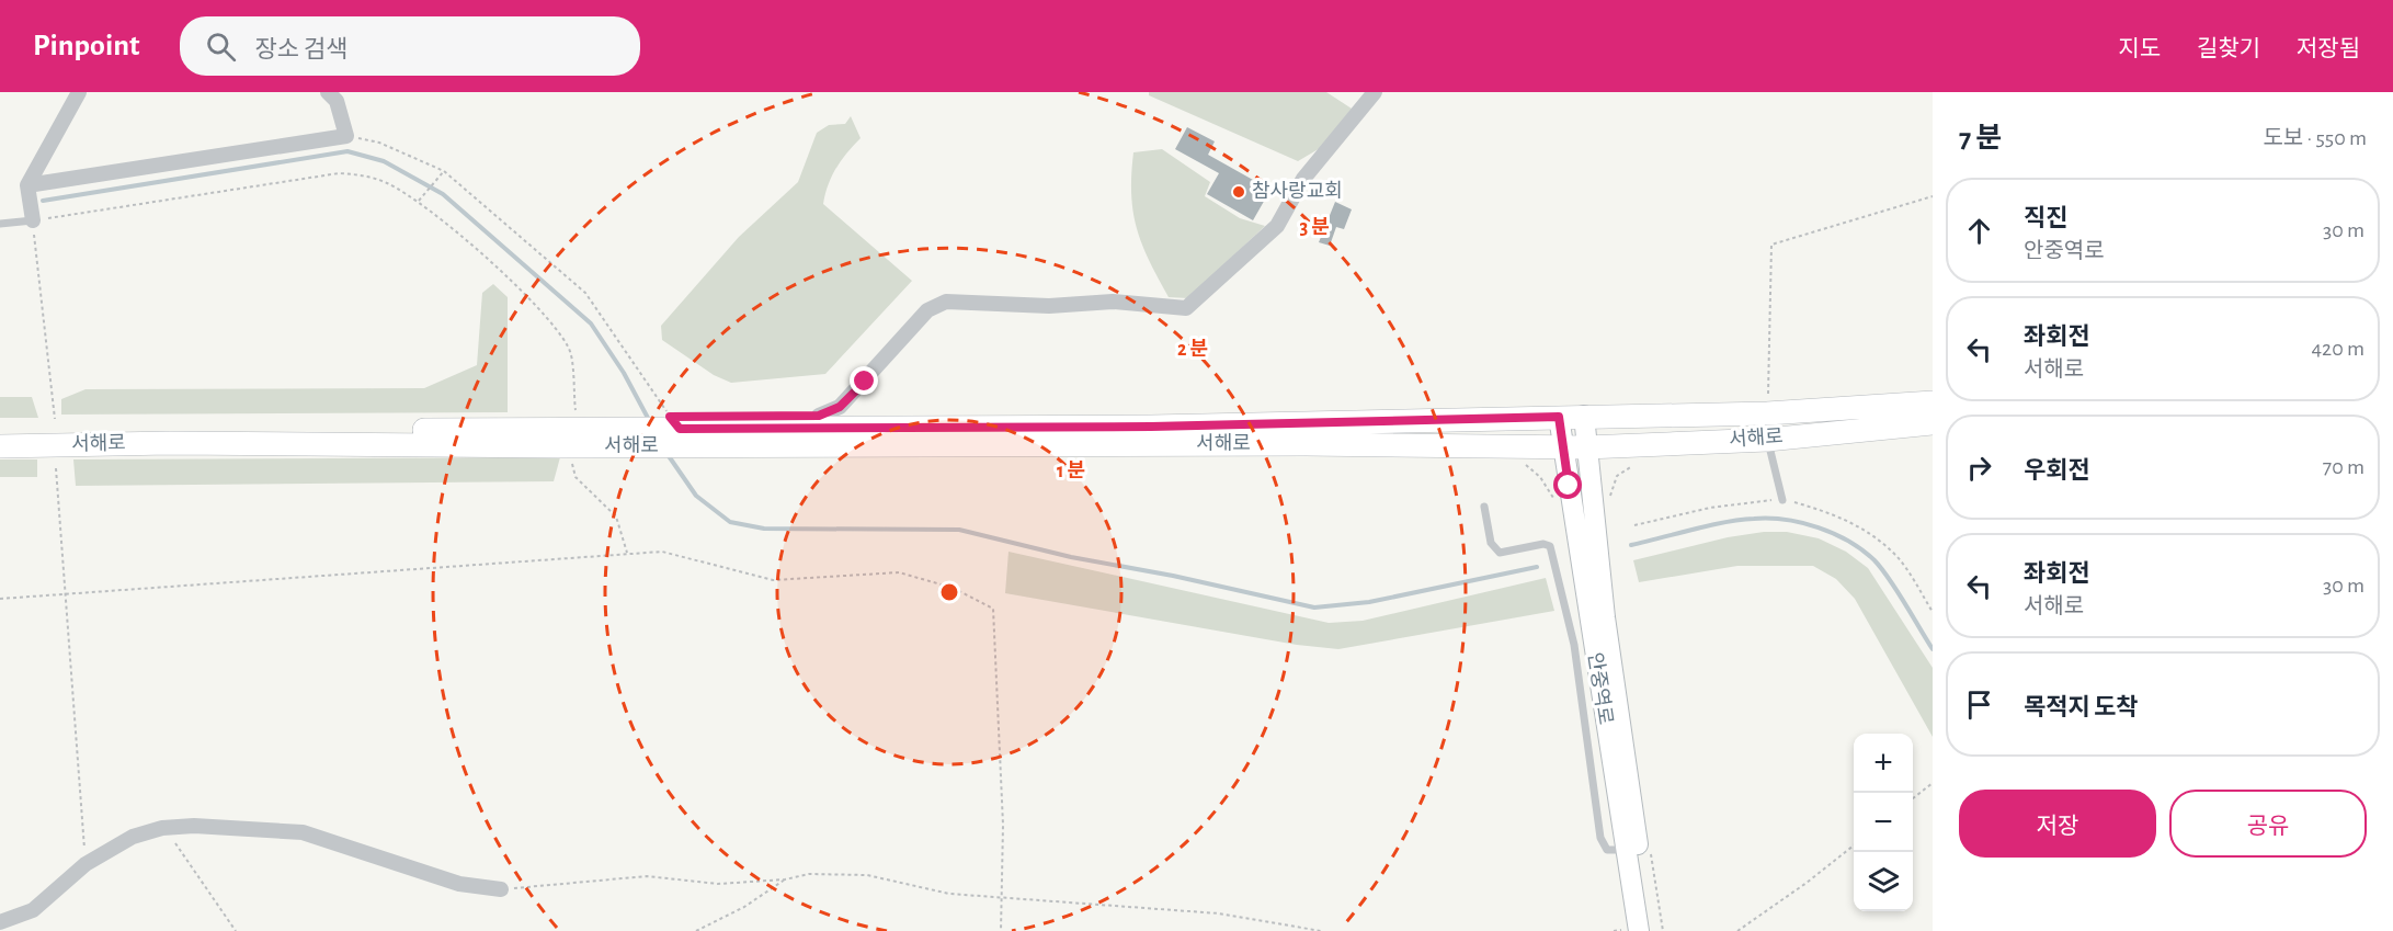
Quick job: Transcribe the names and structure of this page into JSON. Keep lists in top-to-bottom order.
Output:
{
  "streets": {
    "main road": ["서해로"],
    "street": ["안중역로"]
  },
  "crossings": [
    ["서해로", "안중역로"]
  ],
  "places": ["참사랑교회"],
  "page": {
    "header": "Pinpoint",
    "search": "장소 검색",
    "nav": ["지도", "길찾기", "저장됨"],
    "heading": ["7 분", "도보 · 550 m"],
    "list": [
      ["직진", "안중역로", "30 m"],
      ["좌회전", "서해로", "420 m"],
      ["우회전", "70 m"],
      ["좌회전", "서해로", "30 m"],
      "목적지 도착"
    ],
    "map_buttons": ["+", "−"],
    "buttons": ["저장", "공유"]
  },
  "rings": ["3 분", "2 분", "1 분"]
}
